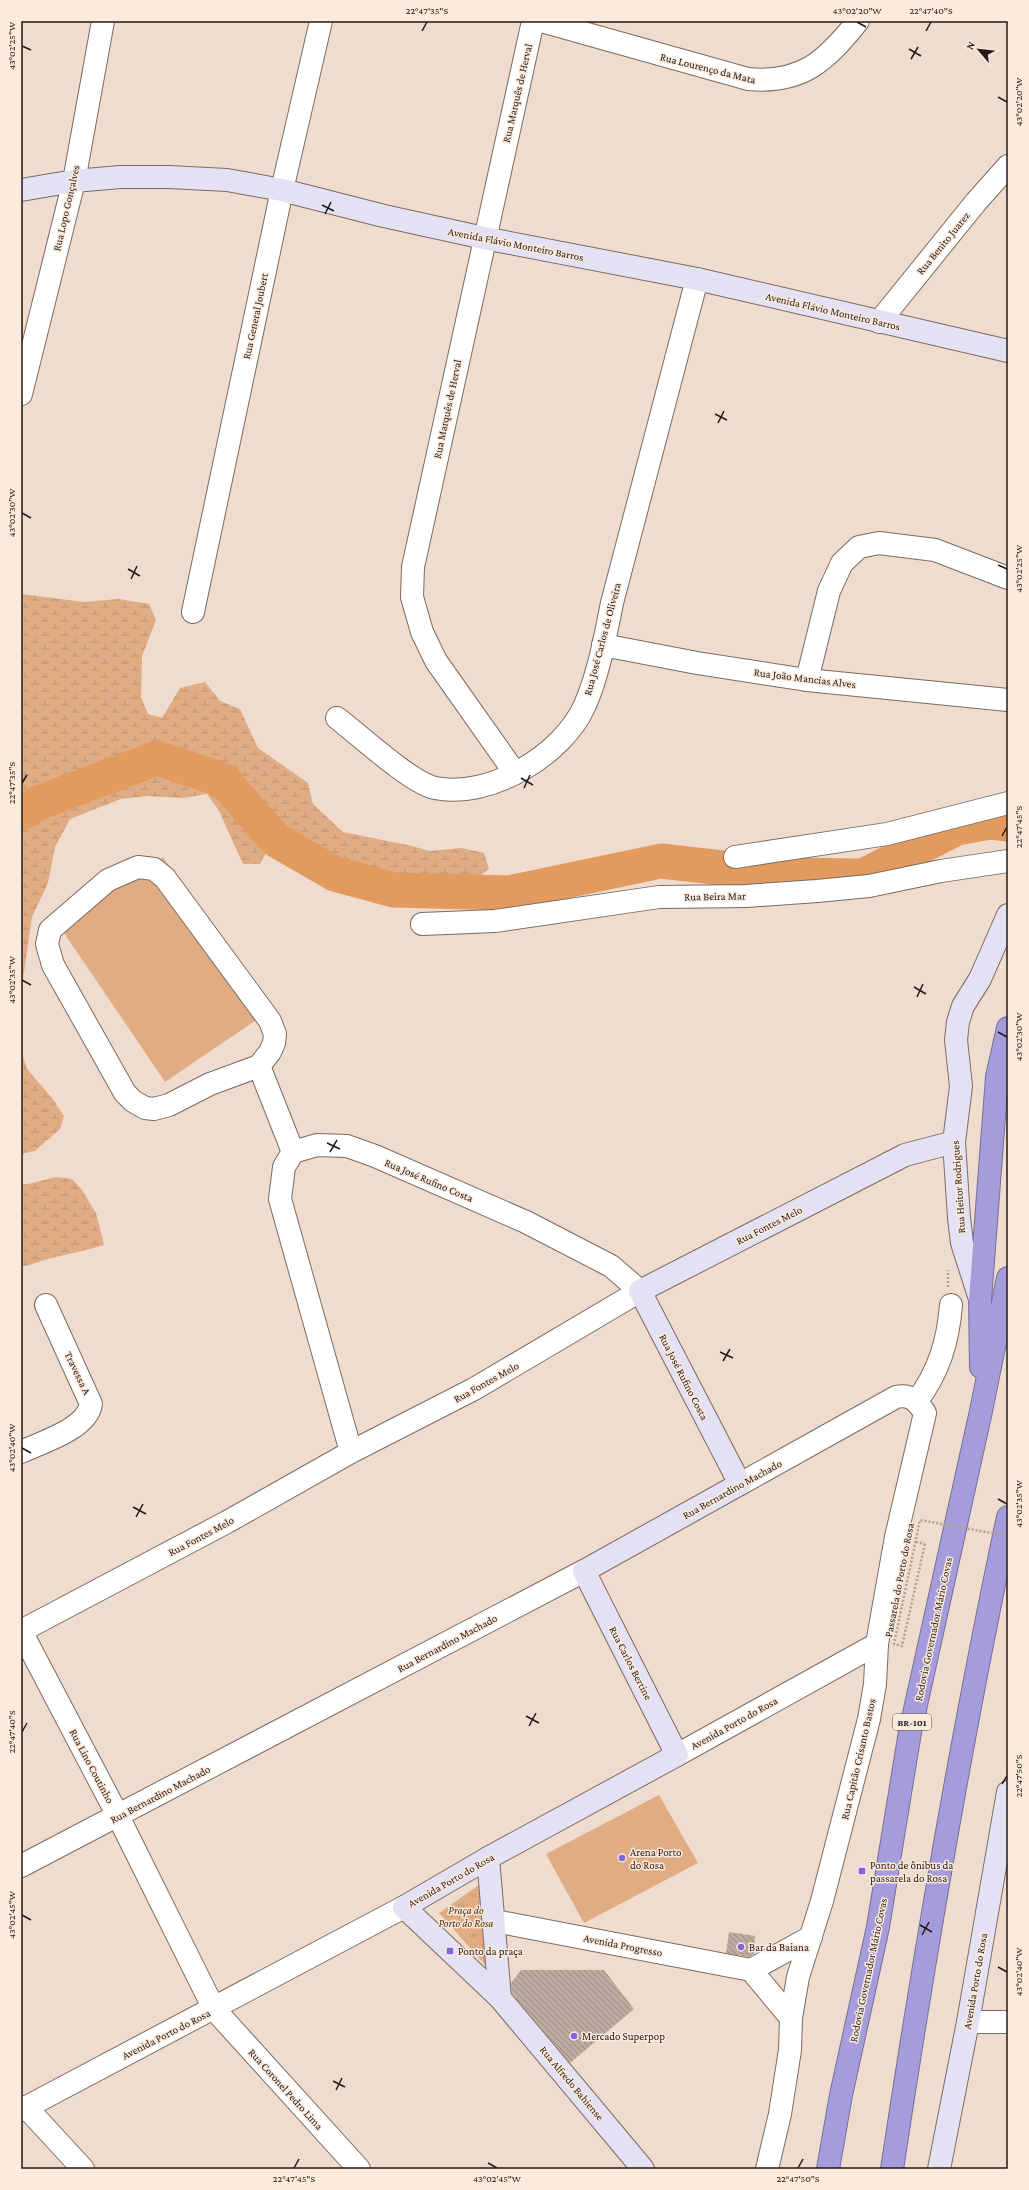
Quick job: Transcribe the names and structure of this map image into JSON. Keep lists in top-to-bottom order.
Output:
{
  "streets": {
    "highway": ["Rodovia Governador Mário Covas", "BR-101"],
    "main road": [
      "Avenida Flávio Monteiro Barros",
      "Rua José Rufino Costa",
      "Rua Heitor Rodrigues",
      "Rua Fontes Melo",
      "Rua Bernardino Machado",
      "Rua Carlos Bertine",
      "Avenida Porto do Rosa",
      "Rua Alfredo Bahiense"
    ],
    "street": [
      "Rua Lourenço da Mata",
      "Rua Marquês de Herval",
      "Rua Lopo Gonçalves",
      "Rua Benito Juarez",
      "Rua General Joubert",
      "Rua José Carlos de Oliveira",
      "Rua João Mancias Alves",
      "Rua Beira Mar",
      "Travessa A",
      "Rua Capitão Crisanto Bastos",
      "Rua Lino Coutinho",
      "Avenida Progresso",
      "Rua Coronel Pedro Lima"
    ],
    "path": ["Passarela do Porto do Rosa"]
  },
  "crossings": [
    ["Rua Marquês de Herval", "Avenida Flávio Monteiro Barros"],
    ["Rua Marquês de Herval", "Rua José Carlos de Oliveira"],
    ["Rua Lopo Gonçalves", "Avenida Flávio Monteiro Barros"],
    ["Rua Benito Juarez", "Avenida Flávio Monteiro Barros"],
    ["Avenida Flávio Monteiro Barros", "Rua General Joubert"],
    ["Avenida Flávio Monteiro Barros", "Rua José Carlos de Oliveira"],
    ["Rua José Carlos de Oliveira", "Rua João Mancias Alves"],
    ["Rua José Rufino Costa", "Rua Fontes Melo"],
    ["Rua José Rufino Costa", "Rua Bernardino Machado"],
    ["Rua Heitor Rodrigues", "Rua Fontes Melo"],
    ["Rua Fontes Melo", "Rua Lino Coutinho"],
    ["Rua Bernardino Machado", "Rua Carlos Bertine"],
    ["Rua Bernardino Machado", "Rua Capitão Crisanto Bastos"],
    ["Rua Bernardino Machado", "Rua Lino Coutinho"],
    ["Rua Carlos Bertine", "Avenida Porto do Rosa"],
    ["Avenida Porto do Rosa", "Rua Capitão Crisanto Bastos"],
    ["Avenida Porto do Rosa", "Rua Lino Coutinho"],
    ["Avenida Porto do Rosa", "Rua Alfredo Bahiense"],
    ["Avenida Porto do Rosa", "Rua Coronel Pedro Lima"],
    ["Rua Lino Coutinho", "Rua Coronel Pedro Lima"]
  ],
  "parks": ["Praça do Porto do Rosa"],
  "places": {
    "other": ["Arena Porto do Rosa", "Bar da Baiana", "Mercado Superpop"],
    "transit": ["Ponto de ônibus da passarela do Rosa", "Ponto da praça"]
  },
  "north": "top left",
  "coordinates": [
    "22°47'35\"S",
    "43°02'20\"W",
    "22°47'40\"S",
    "43°02'25\"W",
    "43°02'30\"W",
    "22°47'45\"S",
    "43°02'35\"W",
    "43°02'40\"W",
    "22°47'50\"S",
    "43°02'45\"W"
  ]
}
